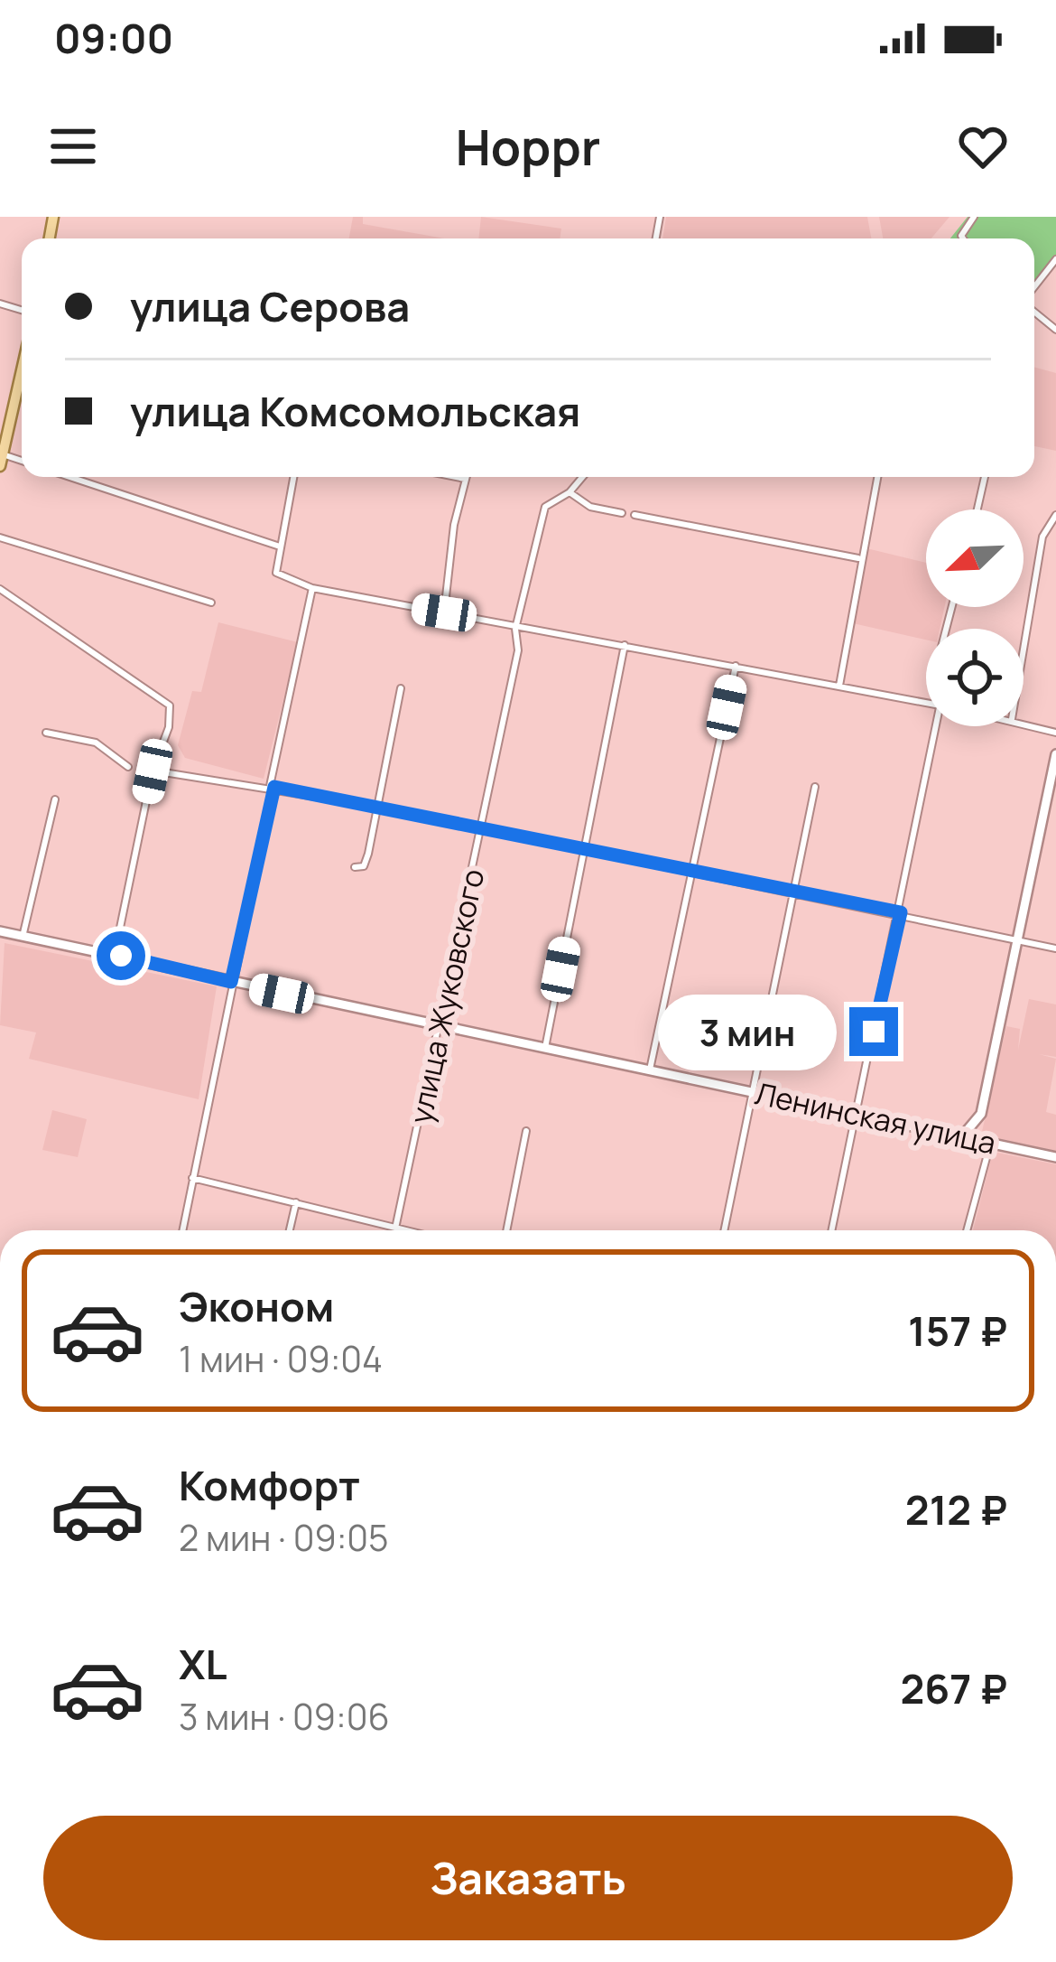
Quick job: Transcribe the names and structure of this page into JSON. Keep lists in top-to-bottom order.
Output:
{
  "streets": {
    "street": ["улица Жуковского", "Ленинская улица"]
  },
  "crossings": [
    ["улица Жуковского", "Ленинская улица"]
  ],
  "north": "bottom left",
  "page": {
    "status": "09:00",
    "header": "Hoppr",
    "banner": ["улица Серова", "улица Комсомольская"],
    "bubble": "3 мин",
    "list": [
      {
        "name": "Эконом",
        "note": "1 мин · 09:04",
        "value": "157 ₽"
      },
      {
        "name": "Комфорт",
        "note": "2 мин · 09:05",
        "value": "212 ₽"
      },
      {
        "name": "XL",
        "note": "3 мин · 09:06",
        "value": "267 ₽"
      }
    ],
    "buttons": "Заказать"
  }
}
